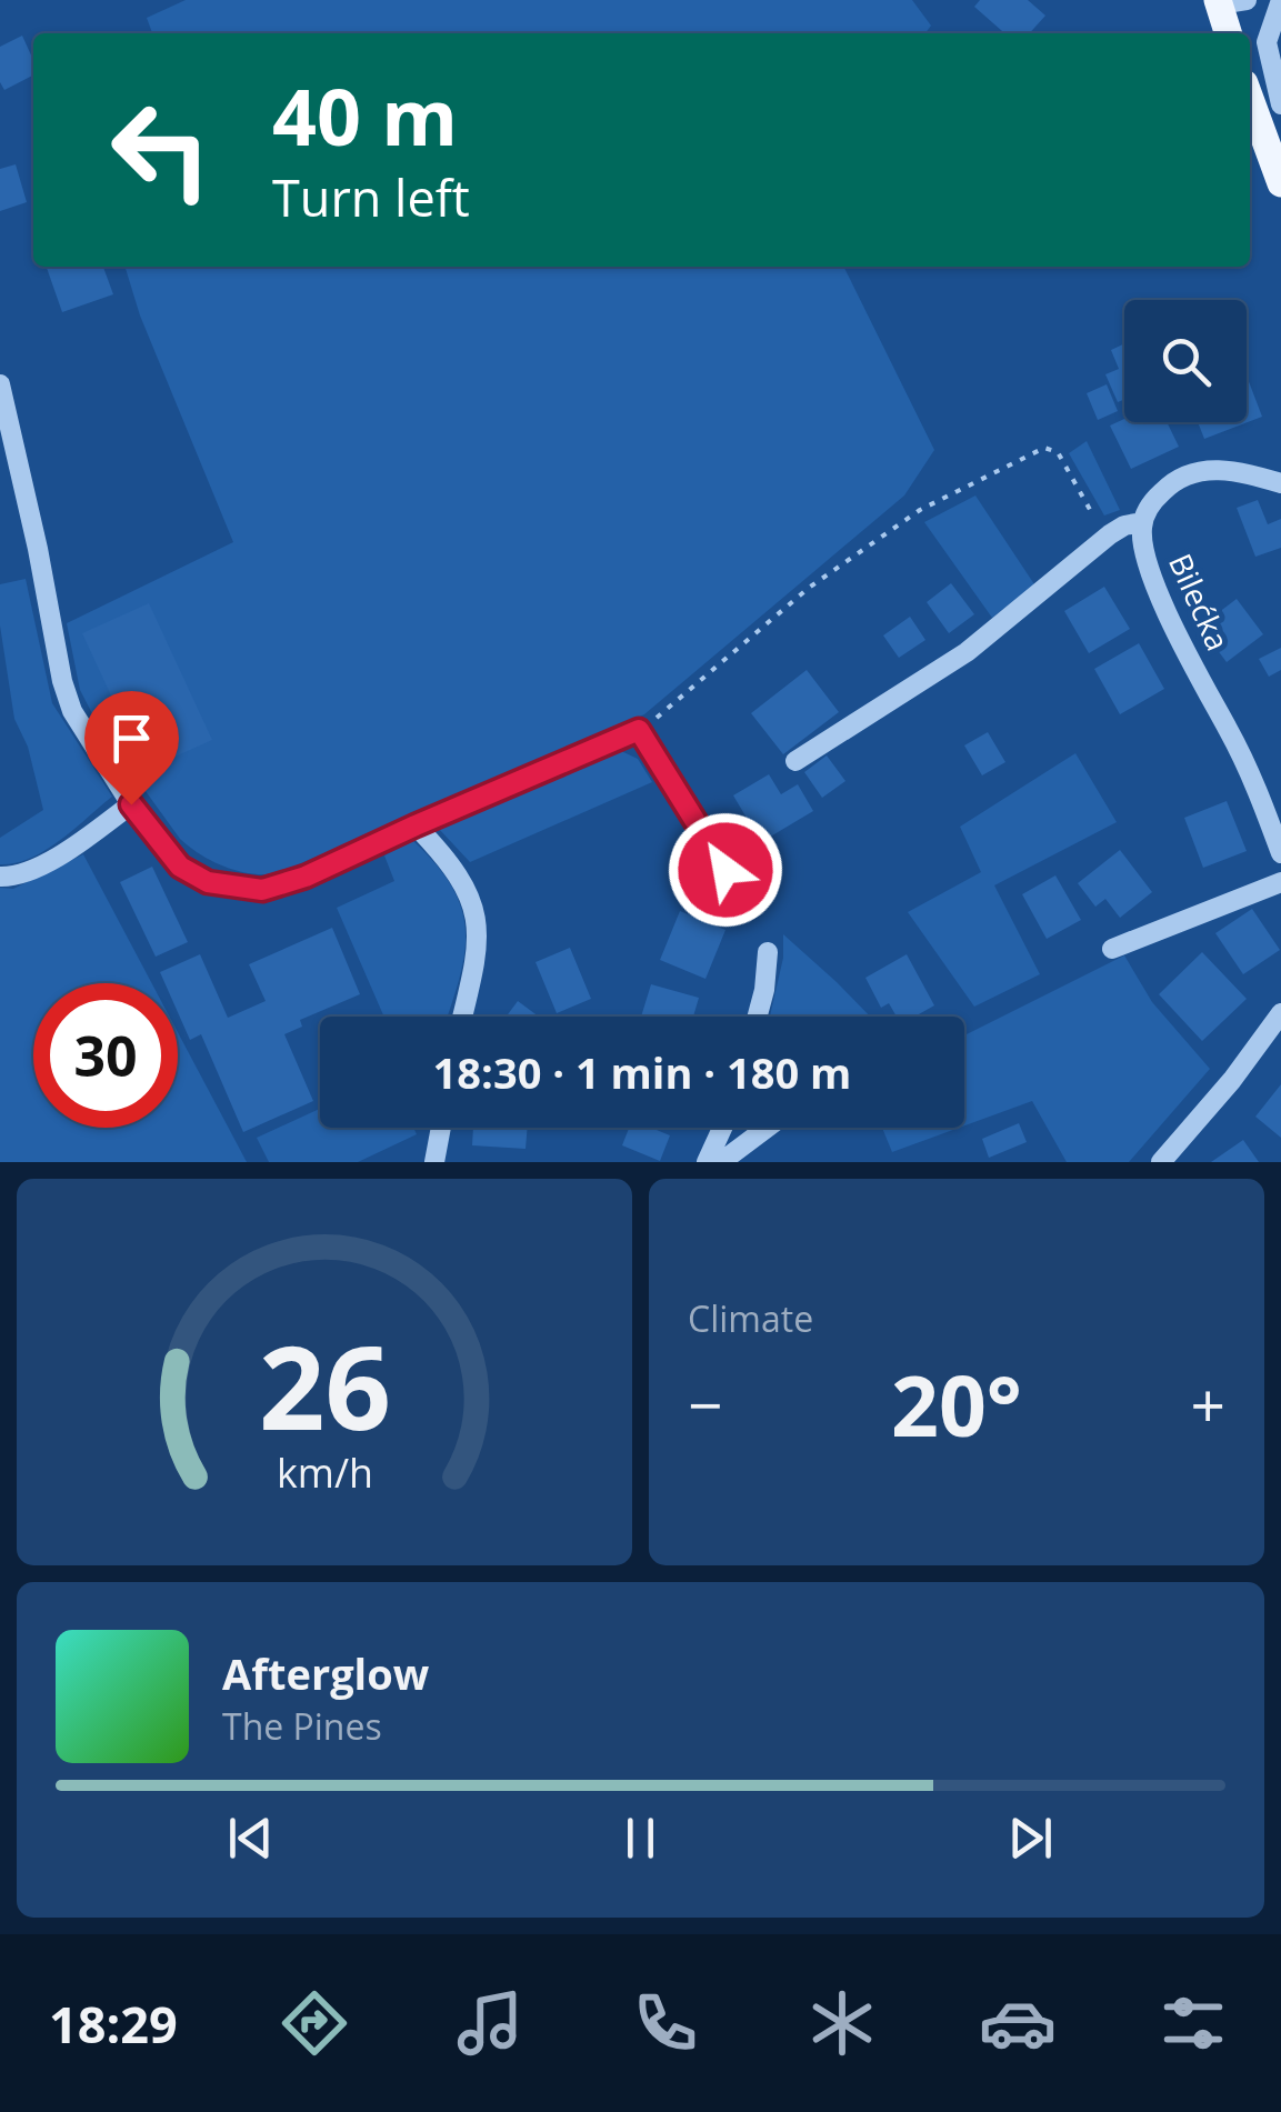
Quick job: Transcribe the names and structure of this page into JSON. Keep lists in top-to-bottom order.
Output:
{
  "streets": {
    "street": ["Bilećka"]
  },
  "page": {
    "turn": ["40 m", "Turn left"],
    "limit": "30",
    "trip": "18:30 · 1 min · 180 m",
    "tile": "Climate",
    "heat": ["−", "20°", "+"],
    "song": ["Afterglow", "The Pines"],
    "tabs": "18:29",
    "gauge": ["26", "km/h"]
  }
}
